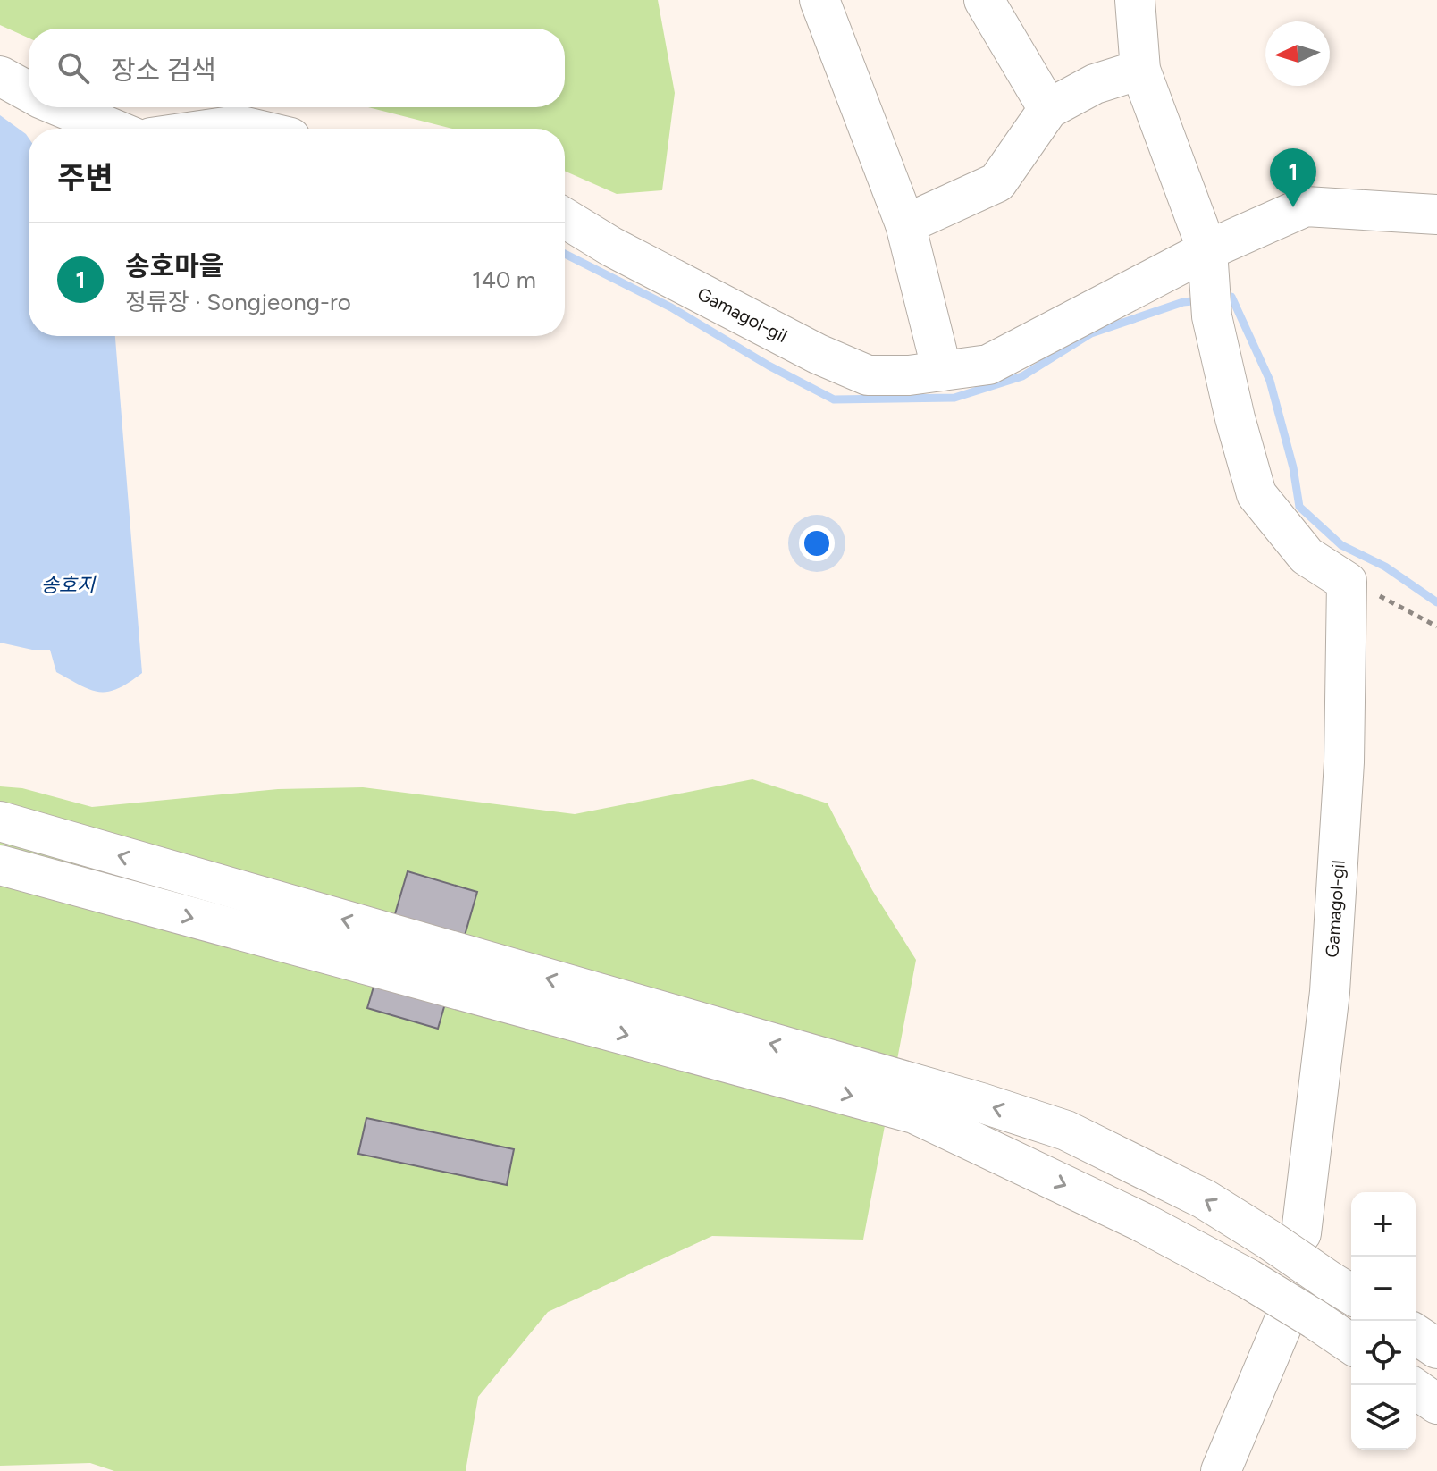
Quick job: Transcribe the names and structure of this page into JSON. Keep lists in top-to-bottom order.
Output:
{
  "streets": {
    "main road": ["Gamagol-gil"]
  },
  "water": ["송호지"],
  "north": "left",
  "page": {
    "search": "장소 검색",
    "heading": "주변",
    "pins": "1",
    "list": [
      {
        "mark": "1",
        "name": "송호마을",
        "note": "정류장 · Songjeong-ro",
        "value": "140 m"
      }
    ],
    "map_buttons": ["+", "−"]
  }
}
